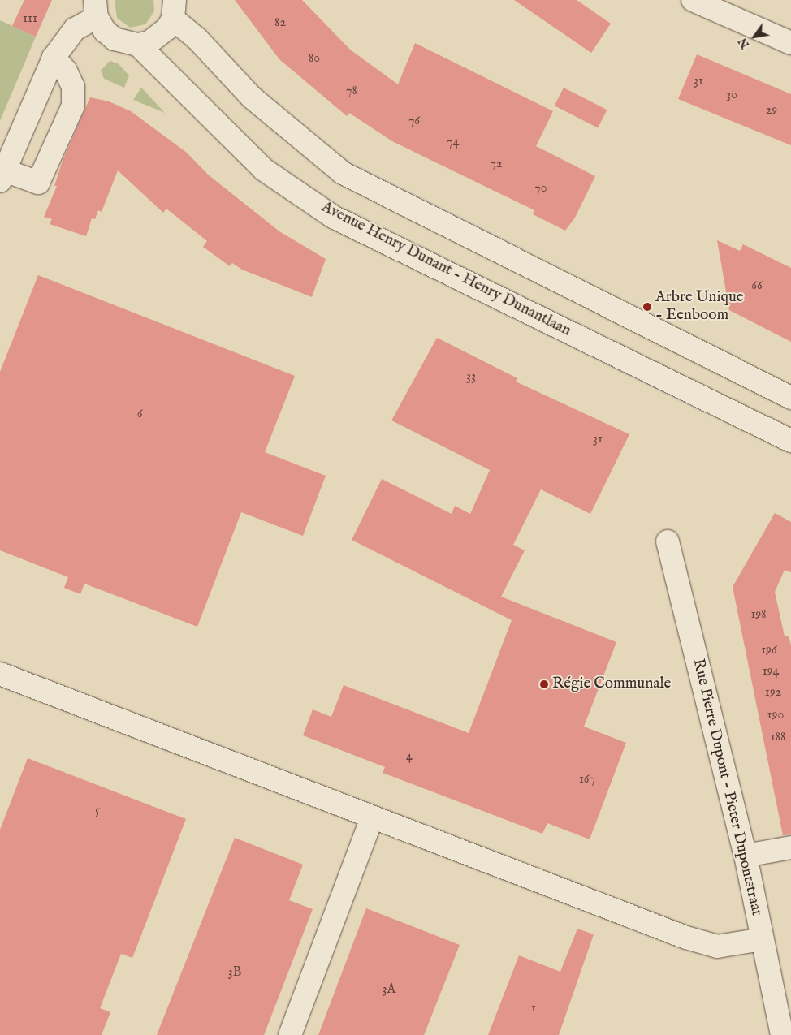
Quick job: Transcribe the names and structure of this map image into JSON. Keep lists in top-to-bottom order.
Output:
{
  "streets": {
    "street": ["Avenue Henry Dunant - Henry Dunantlaan", "Rue Pierre Dupont - Pieter Dupontstraat"]
  },
  "places": ["Arbre Unique - Eenboom", "Régie Communale"],
  "house_numbers": [
    "111",
    "82",
    "80",
    "31",
    "78",
    "30",
    "29",
    "76",
    "74",
    "72",
    "70",
    "66",
    "33",
    "6",
    "31",
    "198",
    "196",
    "194",
    "192",
    "190",
    "188",
    "4",
    "167",
    "5",
    "3B",
    "3A",
    "1"
  ],
  "north": "bottom left"
}
